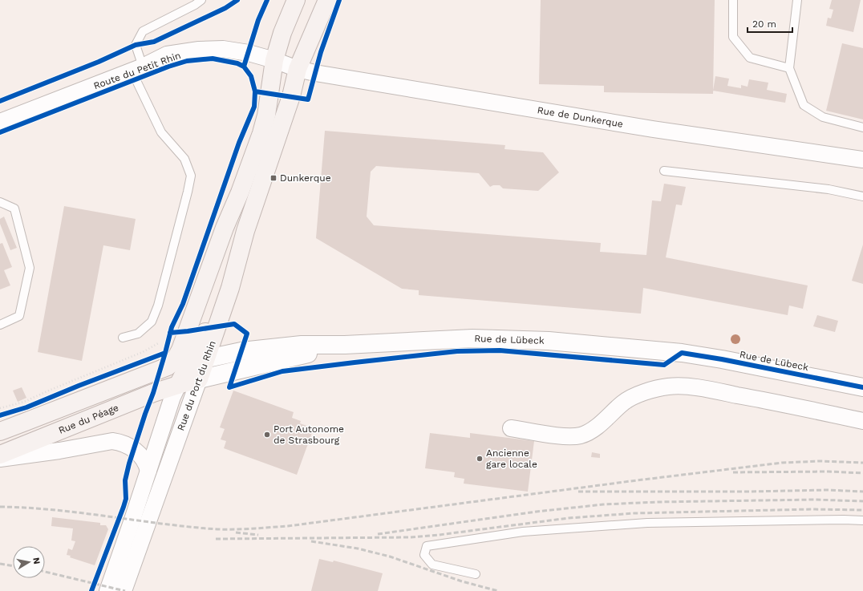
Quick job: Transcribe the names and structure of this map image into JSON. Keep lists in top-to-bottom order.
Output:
{
  "streets": {
    "main road": ["Rue de Lübeck", "Rue du Port du Rhin", "Rue du Péage"],
    "street": ["Route du Petit Rhin", "Rue de Dunkerque"]
  },
  "crossings": [
    ["Route du Petit Rhin", "Rue de Dunkerque"],
    ["Route du Petit Rhin", "Rue du Port du Rhin"],
    ["Rue de Dunkerque", "Rue du Port du Rhin"],
    ["Rue de Lübeck", "Rue du Port du Rhin"],
    ["Rue de Lübeck", "Rue du Péage"],
    ["Rue du Port du Rhin", "Rue du Péage"]
  ],
  "places": {
    "transit": ["Dunkerque"],
    "other": ["Port Autonome de Strasbourg", "Ancienne gare locale"]
  },
  "scale_bar": "20 m",
  "north": "right"
}
